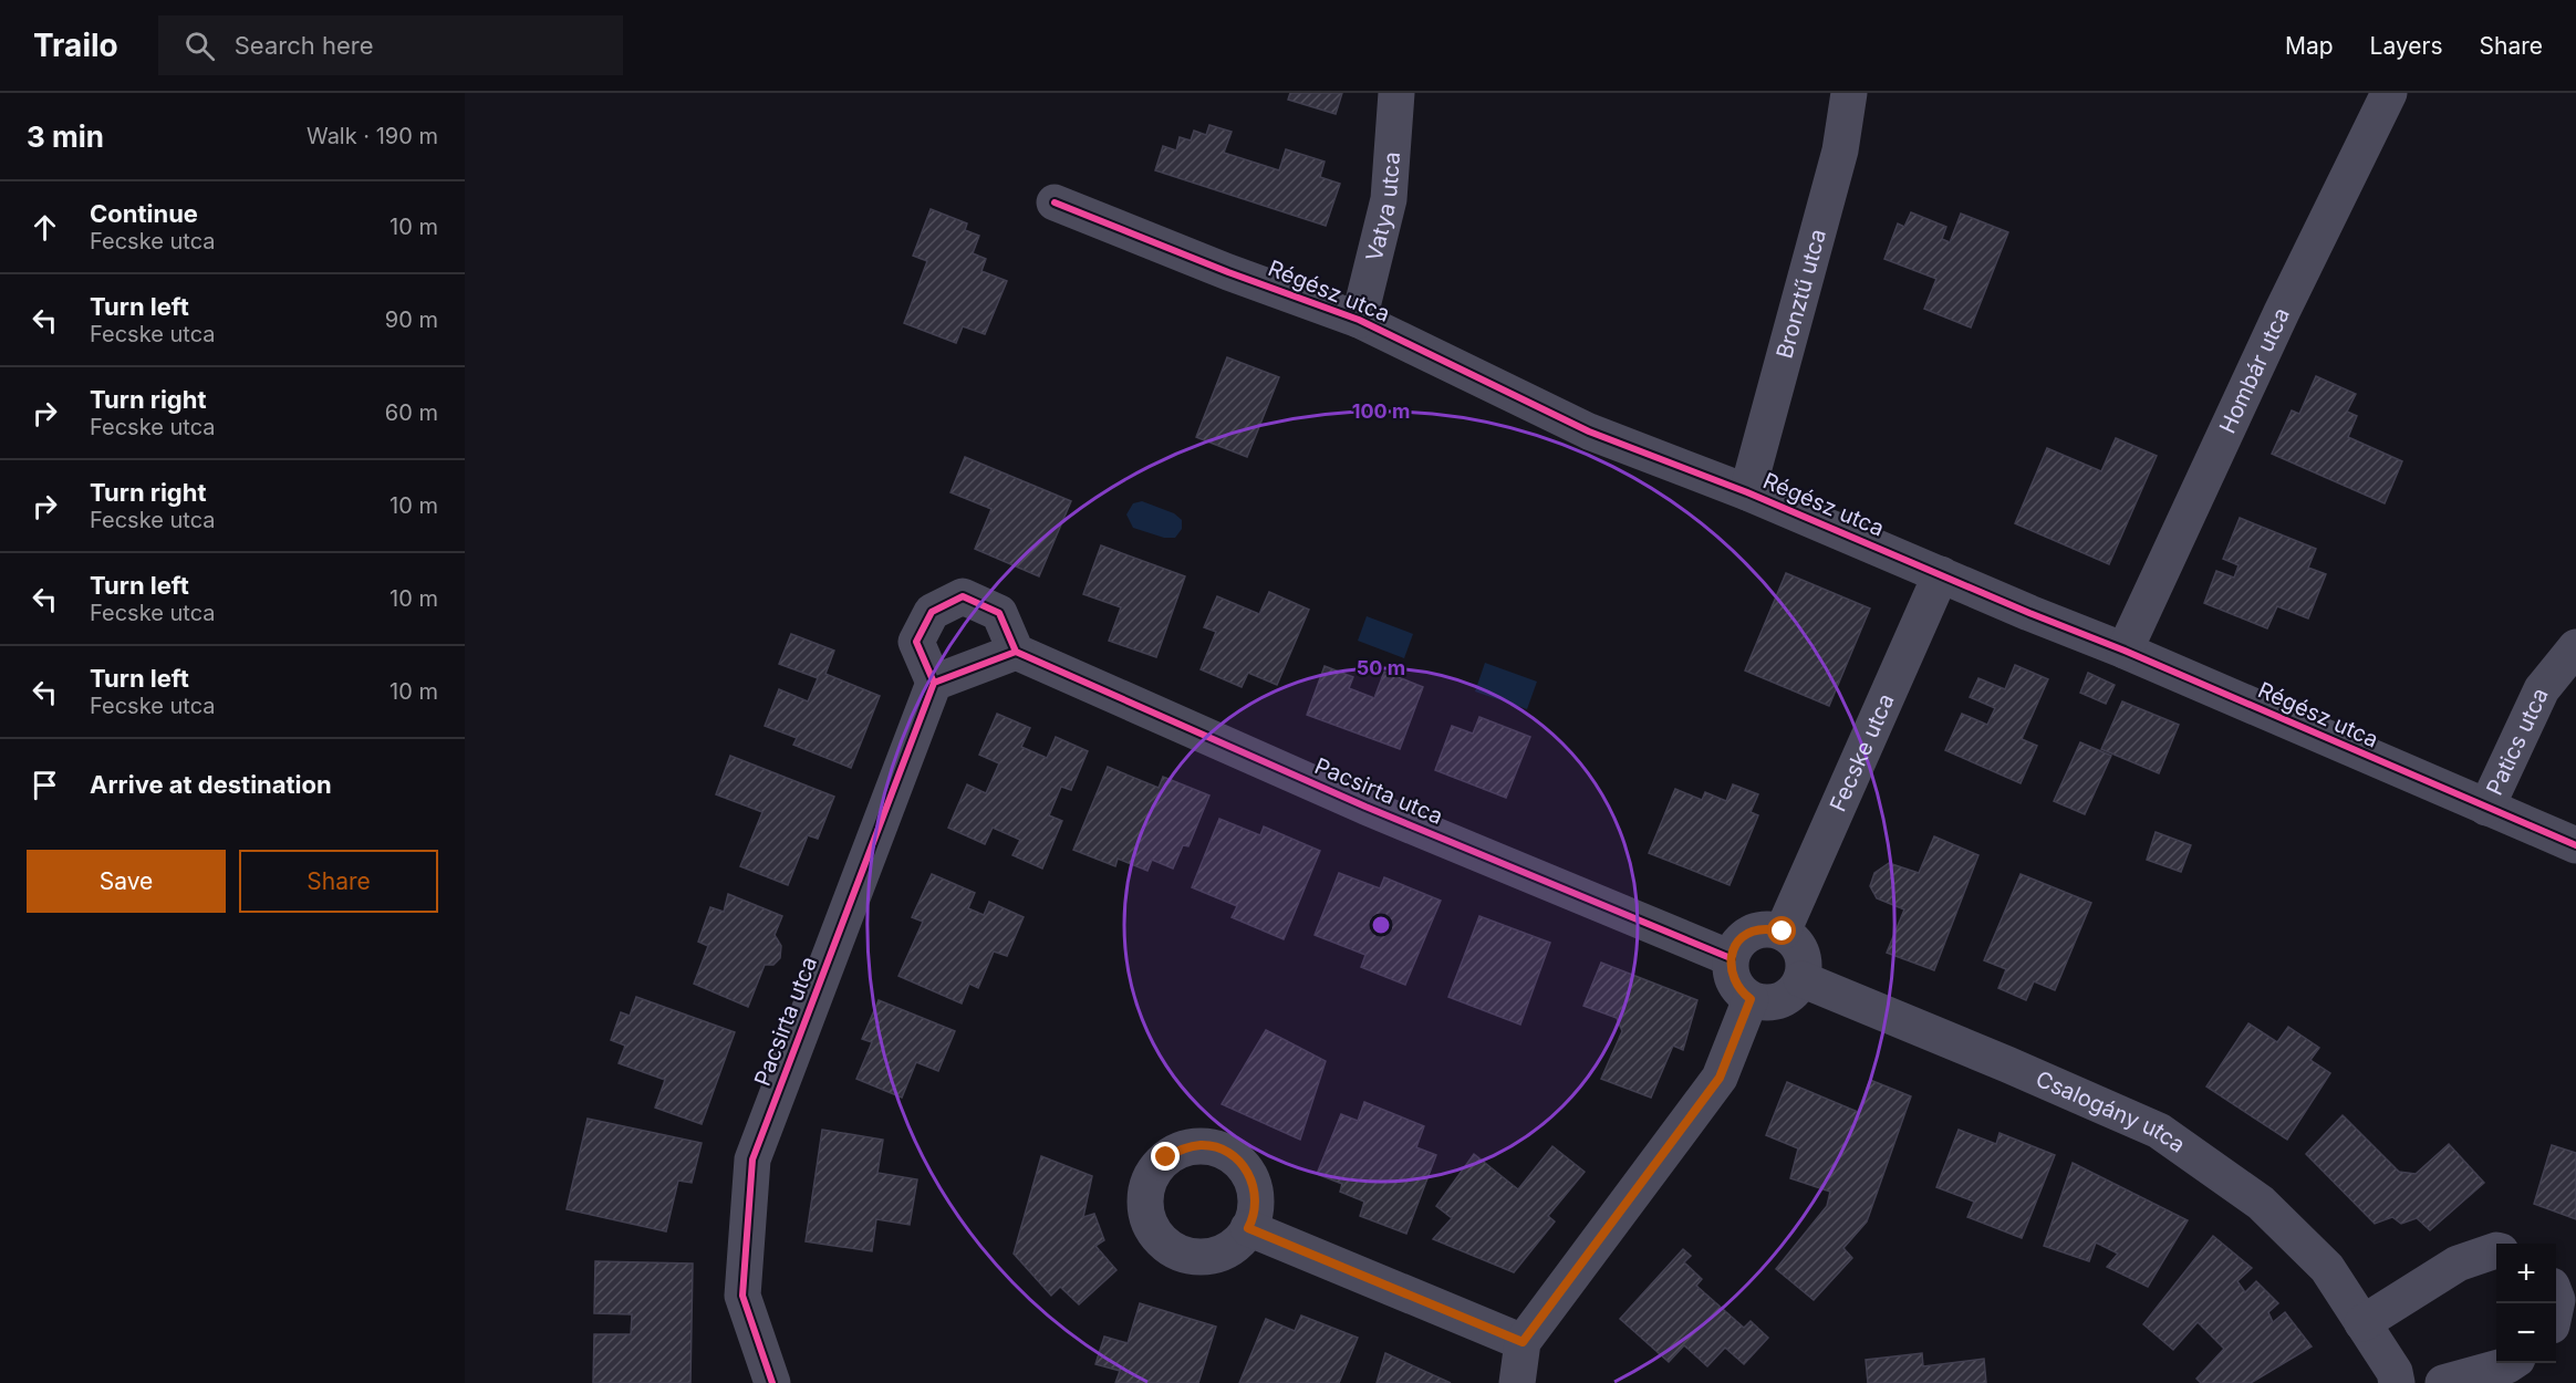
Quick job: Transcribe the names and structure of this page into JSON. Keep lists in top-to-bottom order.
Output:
{
  "streets": {
    "street": [
      "Vatya utca",
      "Régész utca",
      "Bronztű utca",
      "Hombár utca",
      "Patics utca",
      "Fecske utca",
      "Pacsirta utca",
      "Csalogány utca"
    ]
  },
  "crossings": [
    ["Vatya utca", "Régész utca"],
    ["Régész utca", "Bronztű utca"],
    ["Régész utca", "Hombár utca"],
    ["Régész utca", "Patics utca"],
    ["Régész utca", "Fecske utca"],
    ["Fecske utca", "Pacsirta utca"],
    ["Fecske utca", "Csalogány utca"],
    ["Pacsirta utca", "Csalogány utca"]
  ],
  "page": {
    "header": "Trailo",
    "search": "Search here",
    "nav": ["Map", "Layers", "Share"],
    "heading": ["3 min", "Walk · 190 m"],
    "list": [
      ["Continue", "Fecske utca", "10 m"],
      ["Turn left", "Fecske utca", "90 m"],
      ["Turn right", "Fecske utca", "60 m"],
      ["Turn right", "Fecske utca", "10 m"],
      ["Turn left", "Fecske utca", "10 m"],
      ["Turn left", "Fecske utca", "10 m"],
      "Arrive at destination"
    ],
    "buttons": ["Save", "Share"],
    "map_buttons": ["+", "−"]
  },
  "rings": ["100 m", "50 m"]
}
